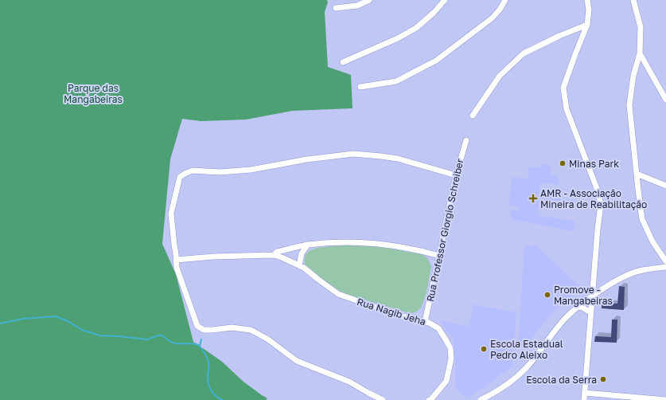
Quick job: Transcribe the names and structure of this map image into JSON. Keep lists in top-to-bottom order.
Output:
{
  "streets": {
    "street": ["Rua Professor Giorgio Schreiber", "Rua Nagib Jeha"]
  },
  "crossings": [
    ["Rua Professor Giorgio Schreiber", "Rua Nagib Jeha"]
  ],
  "parks": ["Parque das Mangabeiras"],
  "places": {
    "other": [
      "Minas Park",
      "Promove - Mangabeiras",
      "Escola Estadual Pedro Aleixo",
      "Escola da Serra"
    ],
    "health": ["AMR - Associação Mineira de Reabilitação"]
  }
}
